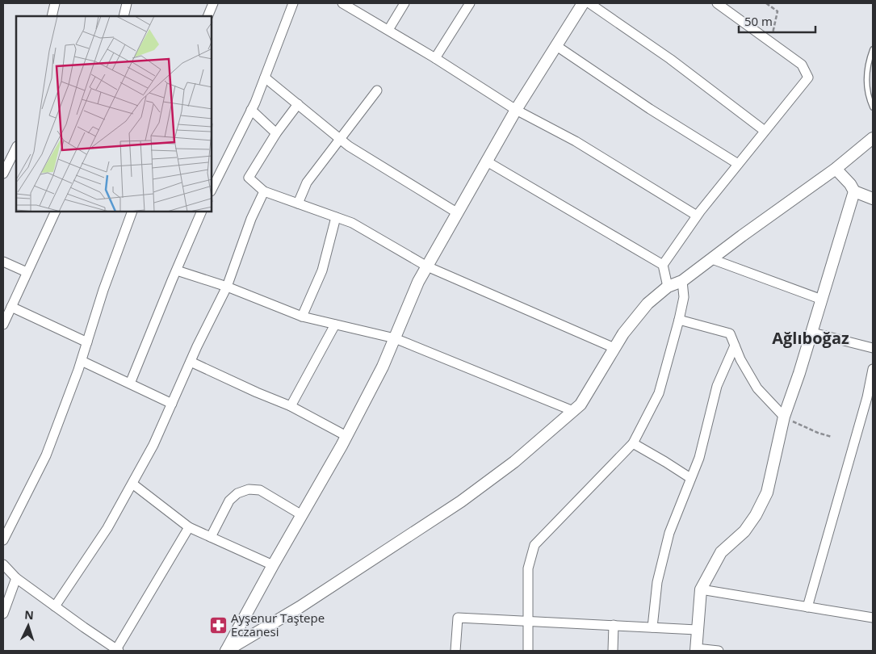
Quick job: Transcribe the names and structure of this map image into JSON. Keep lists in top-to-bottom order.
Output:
{
  "districts": ["Ağlıboğaz"],
  "places": {
    "pharmacy": ["Ayşenur Taştepe Eczanesi"]
  },
  "scale_bar": "50 m",
  "north": "top"
}
